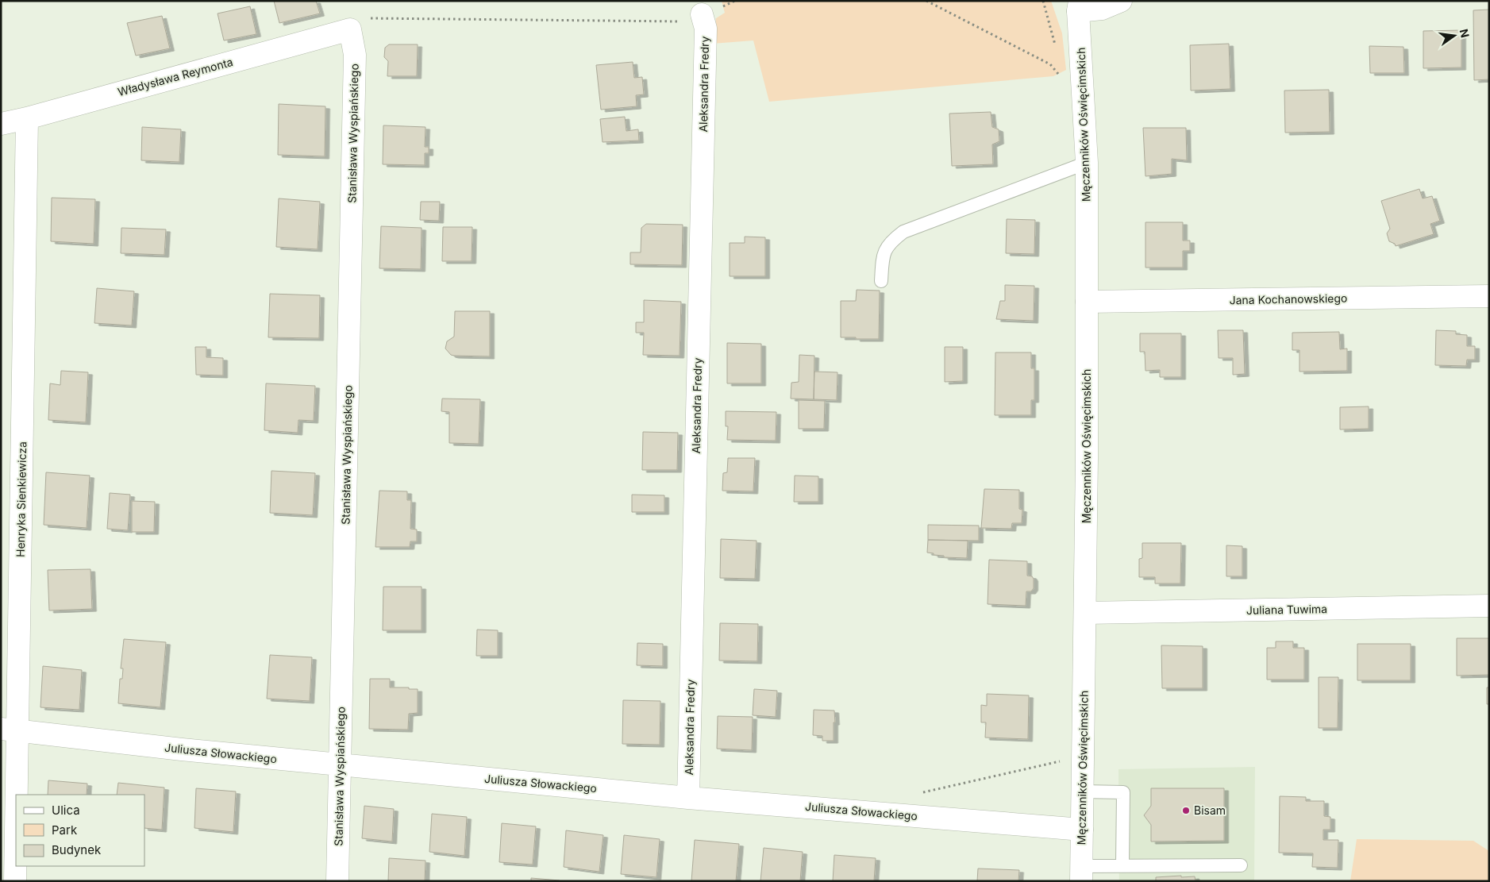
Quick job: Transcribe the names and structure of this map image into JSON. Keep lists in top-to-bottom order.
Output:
{
  "streets": {
    "street": [
      "Władysława Reymonta",
      "Aleksandra Fredry",
      "Męczenników Oświęcimskich",
      "Stanisława Wyspiańskiego",
      "Jana Kochanowskiego",
      "Henryka Sienkiewicza",
      "Juliana Tuwima",
      "Juliusza Słowackiego"
    ]
  },
  "crossings": [
    ["Władysława Reymonta", "Stanisława Wyspiańskiego"],
    ["Władysława Reymonta", "Henryka Sienkiewicza"],
    ["Aleksandra Fredry", "Juliusza Słowackiego"],
    ["Męczenników Oświęcimskich", "Jana Kochanowskiego"],
    ["Męczenników Oświęcimskich", "Juliana Tuwima"],
    ["Męczenników Oświęcimskich", "Juliusza Słowackiego"],
    ["Stanisława Wyspiańskiego", "Juliusza Słowackiego"],
    ["Henryka Sienkiewicza", "Juliusza Słowackiego"]
  ],
  "places": ["Bisam"],
  "legend": ["Ulica", "Park", "Budynek"],
  "north": "right"
}
